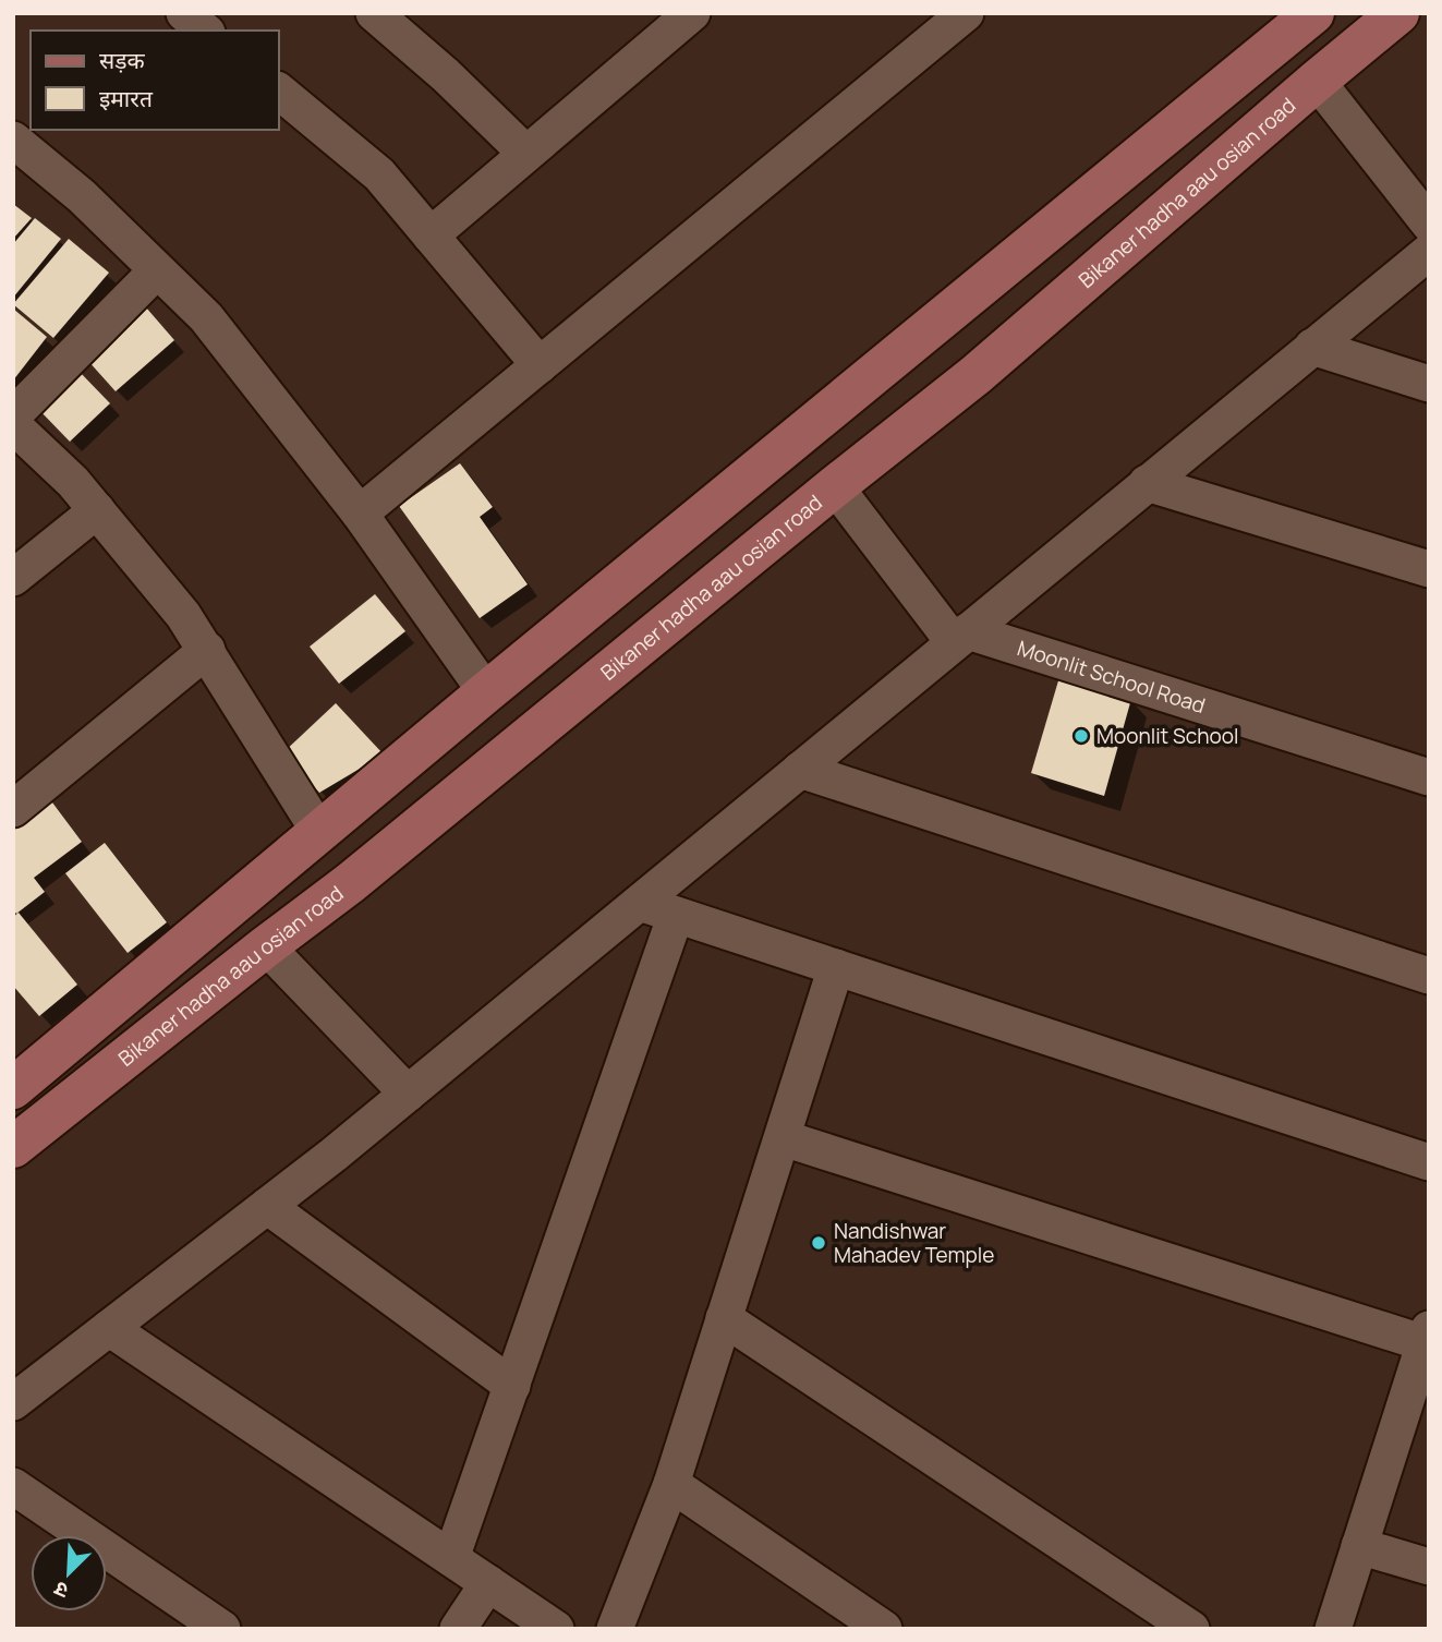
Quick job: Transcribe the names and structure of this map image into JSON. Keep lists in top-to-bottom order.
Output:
{
  "streets": {
    "main road": ["Bikaner hadha aau osian road"],
    "street": ["Moonlit School Road"]
  },
  "places": ["Moonlit School", "Nandishwar Mahadev Temple"],
  "legend": ["सड़क", "इमारत"],
  "north": "bottom left"
}
